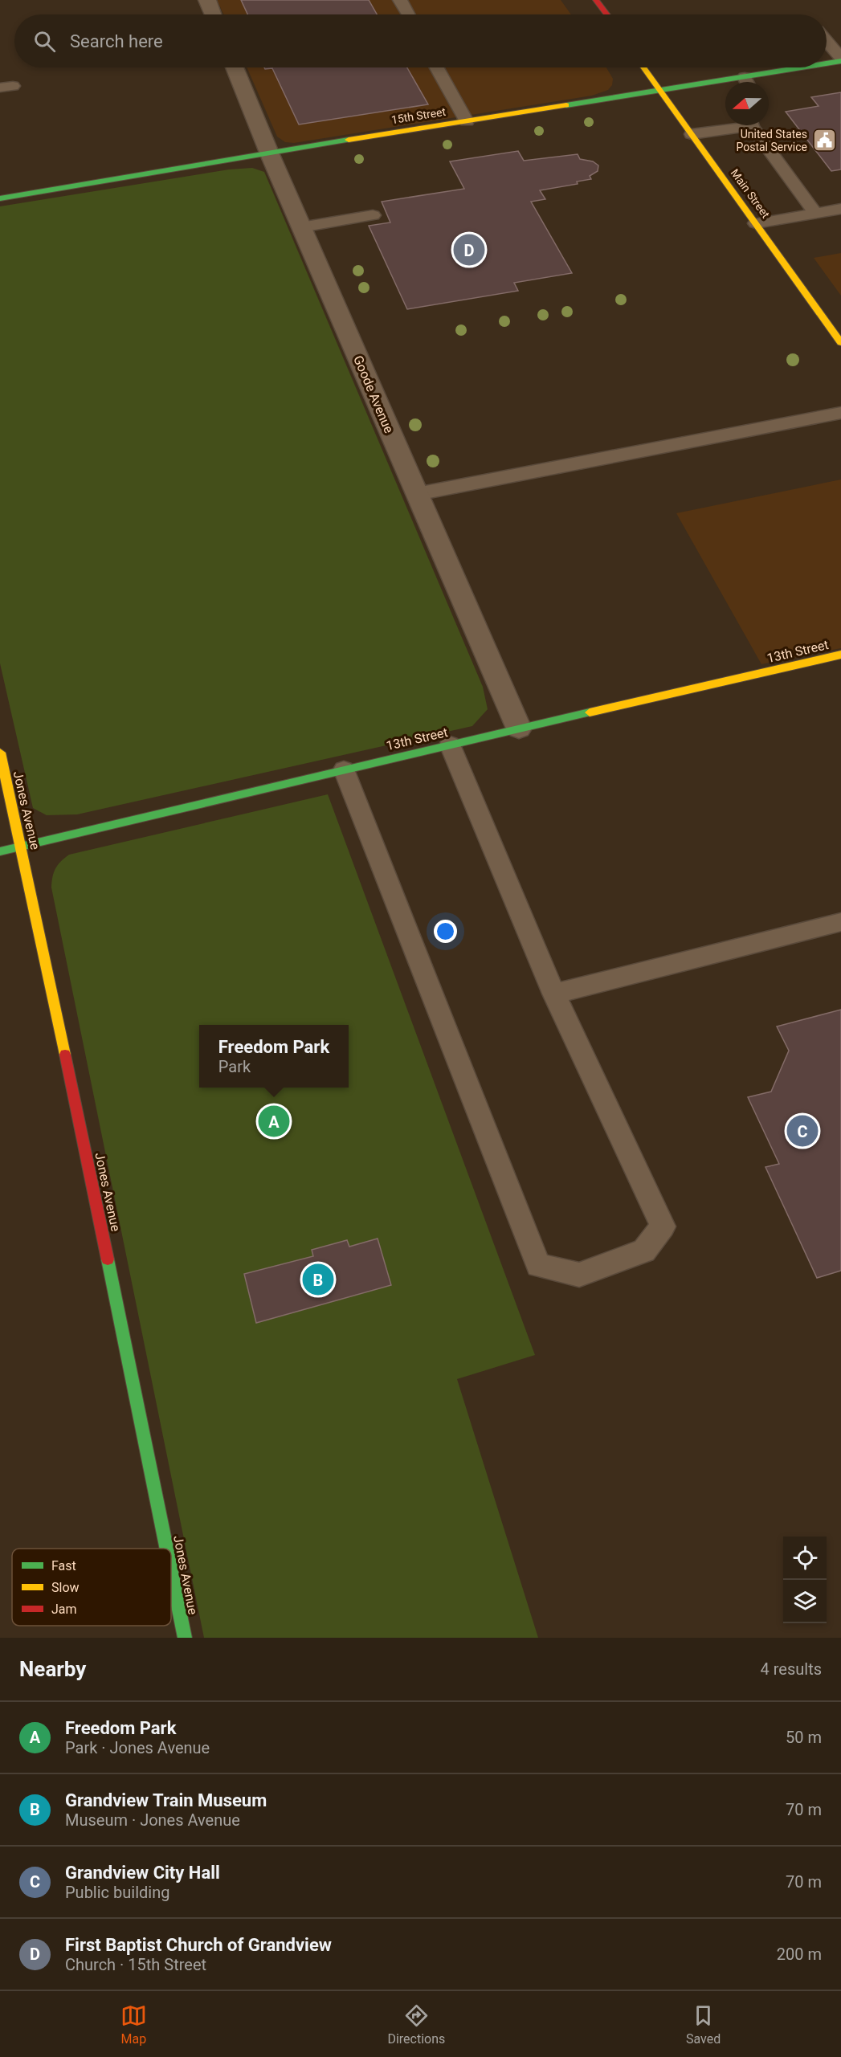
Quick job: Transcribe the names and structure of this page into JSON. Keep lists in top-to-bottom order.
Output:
{
  "streets": {
    "street": [
      "15th Street",
      "Main Street",
      "Goode Avenue",
      "13th Street",
      "Jones Avenue"
    ]
  },
  "crossings": [
    ["15th Street", "Main Street"],
    ["15th Street", "Goode Avenue"],
    ["Goode Avenue", "13th Street"],
    ["13th Street", "Jones Avenue"]
  ],
  "places": {
    "public building": ["United States Postal Service"]
  },
  "legend": ["Fast", "Slow", "Jam"],
  "north": "left",
  "page": {
    "search": "Search here",
    "pins": [
      "D",
      "A",
      "C",
      "B"
    ],
    "popup": ["Freedom Park", "Park"],
    "heading": ["Nearby", "4 results"],
    "list": [
      {
        "mark": "A",
        "name": "Freedom Park",
        "note": "Park · Jones Avenue",
        "value": "50 m"
      },
      {
        "mark": "B",
        "name": "Grandview Train Museum",
        "note": "Museum · Jones Avenue",
        "value": "70 m"
      },
      {
        "mark": "C",
        "name": "Grandview City Hall",
        "note": "Public building",
        "value": "70 m"
      },
      {
        "mark": "D",
        "name": "First Baptist Church of Grandview",
        "note": "Church · 15th Street",
        "value": "200 m"
      }
    ],
    "nav": ["Map", "Directions", "Saved"]
  }
}
